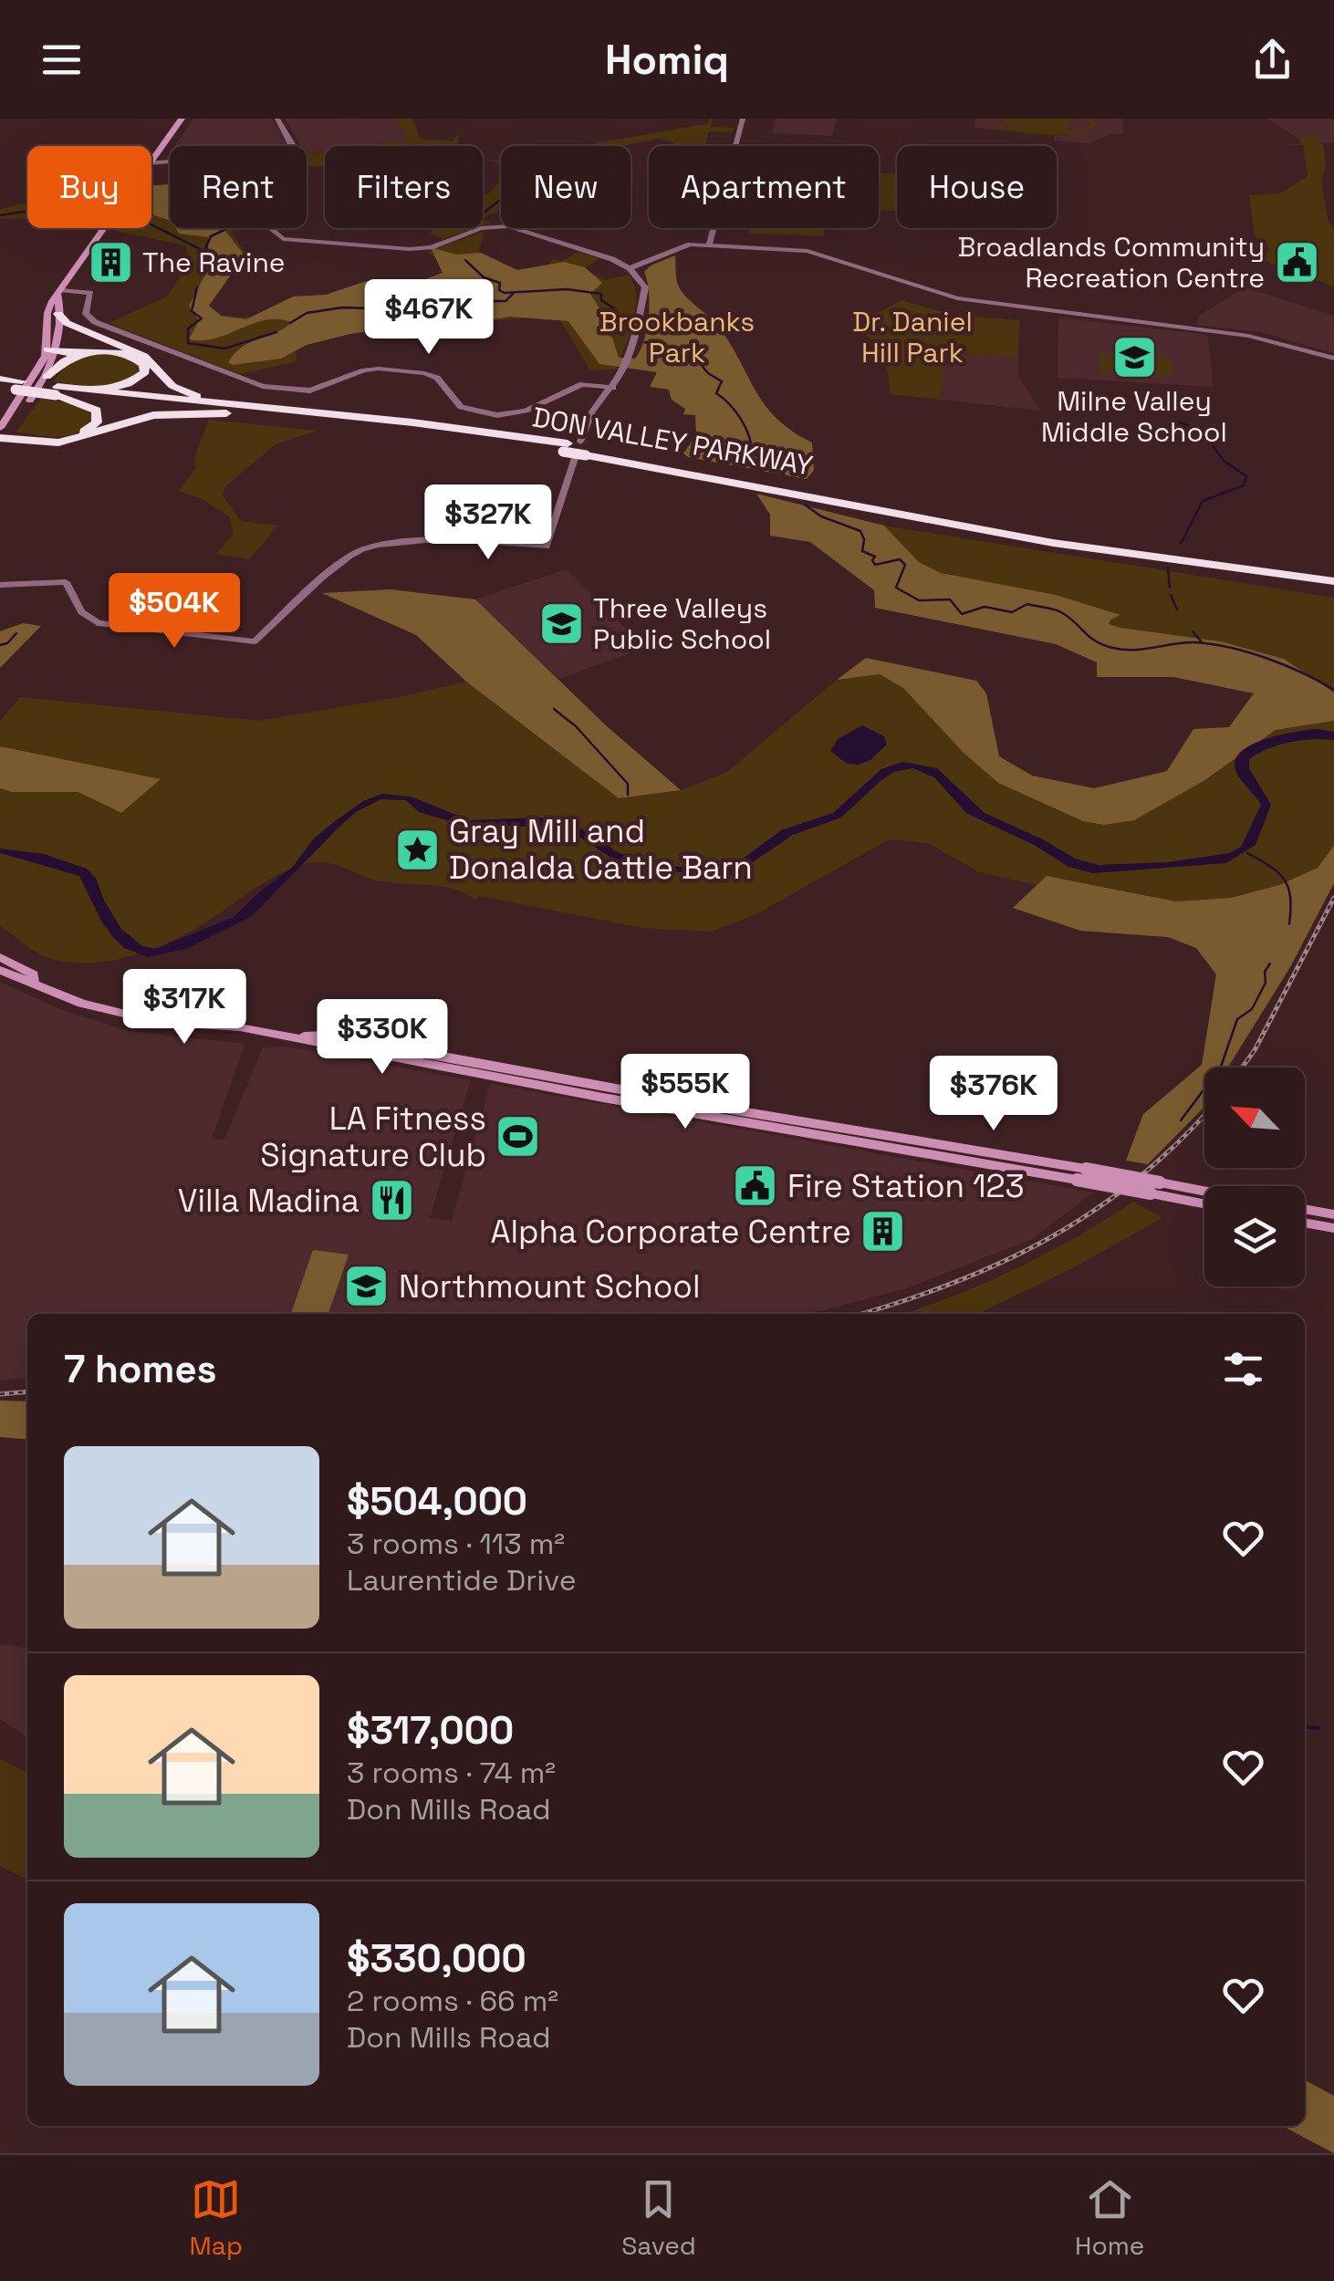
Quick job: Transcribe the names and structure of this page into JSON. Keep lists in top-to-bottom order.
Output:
{
  "streets": {
    "highway": ["DON VALLEY PARKWAY"]
  },
  "parks": ["Brookbanks Park", "Dr. Daniel Hill Park"],
  "places": {
    "building": ["The Ravine", "Alpha Corporate Centre"],
    "public building": ["Broadlands Community Recreation Centre", "Fire Station 123"],
    "school or university": ["Milne Valley Middle School", "Three Valleys Public School", "Northmount School"],
    "place": ["Gray Mill and Donalda Cattle Barn"],
    "sports": ["LA Fitness Signature Club"],
    "restaurant": ["Villa Madina"]
  },
  "north": "top left",
  "page": {
    "header": "Homiq",
    "chip": [
      "Buy",
      "Rent",
      "Filters",
      "New",
      "Apartment",
      "House"
    ],
    "price": [
      "$467K",
      "$327K",
      "$504K",
      "$317K",
      "$330K",
      "$555K",
      "$376K"
    ],
    "heading": "7 homes",
    "list": [
      {
        "name": "$504,000",
        "note": "3 rooms · 113 m² · Laurentide Drive"
      },
      {
        "name": "$317,000",
        "note": "3 rooms · 74 m² · Don Mills Road"
      },
      {
        "name": "$330,000",
        "note": "2 rooms · 66 m² · Don Mills Road"
      }
    ],
    "tabs": ["Map", "Saved", "Home"]
  }
}
